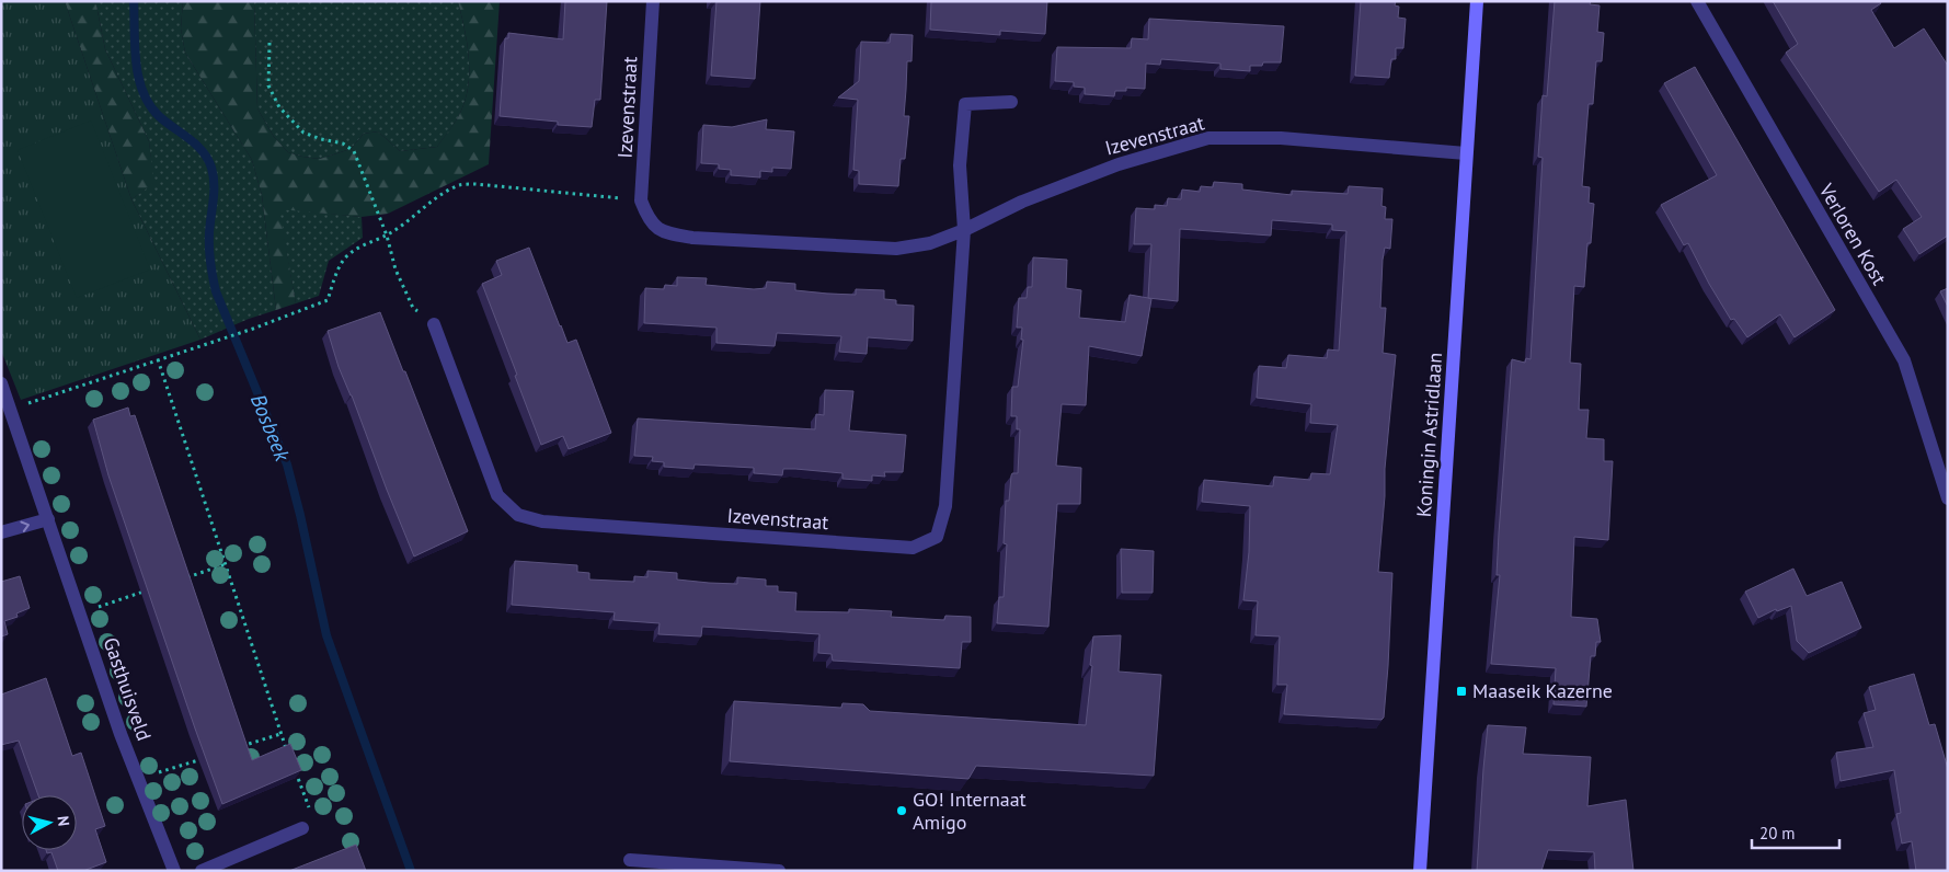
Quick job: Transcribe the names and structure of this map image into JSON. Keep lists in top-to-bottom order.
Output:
{
  "streets": {
    "main road": ["Koningin Astridlaan"],
    "street": ["Izevenstraat", "Verloren Kost", "Gasthuisveld"]
  },
  "crossings": [
    ["Izevenstraat", "Koningin Astridlaan"]
  ],
  "water": ["Bosbeek"],
  "places": {
    "transit": ["Maaseik Kazerne"],
    "other": ["GO! Internaat Amigo"]
  },
  "scale_bar": "20 m",
  "north": "right"
}
